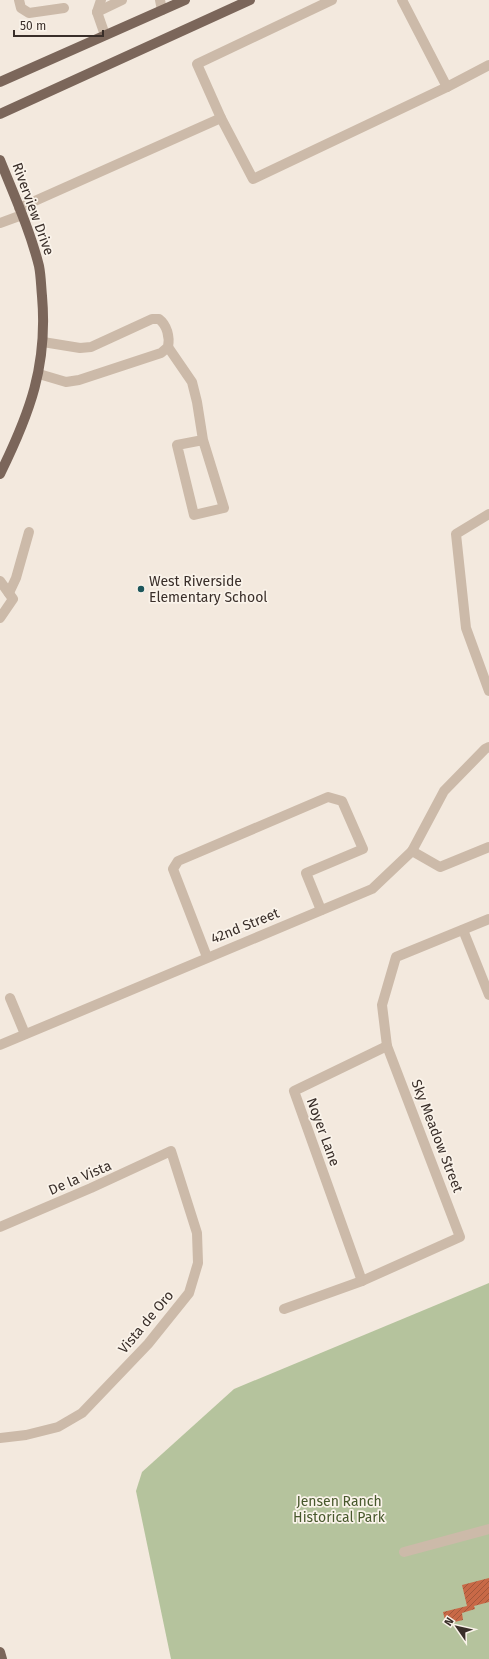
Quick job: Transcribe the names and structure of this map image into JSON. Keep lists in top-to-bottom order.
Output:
{
  "streets": {
    "main road": ["Riverview Drive"],
    "street": [
      "42nd Street",
      "Noyer Lane",
      "Sky Meadow Street",
      "De la Vista",
      "Vista de Oro"
    ]
  },
  "crossings": [
    ["Noyer Lane", "Sky Meadow Street"],
    ["De la Vista", "Vista de Oro"]
  ],
  "parks": ["Jensen Ranch Historical Park"],
  "places": ["West Riverside Elementary School"],
  "scale_bar": "50 m",
  "north": "top left"
}
